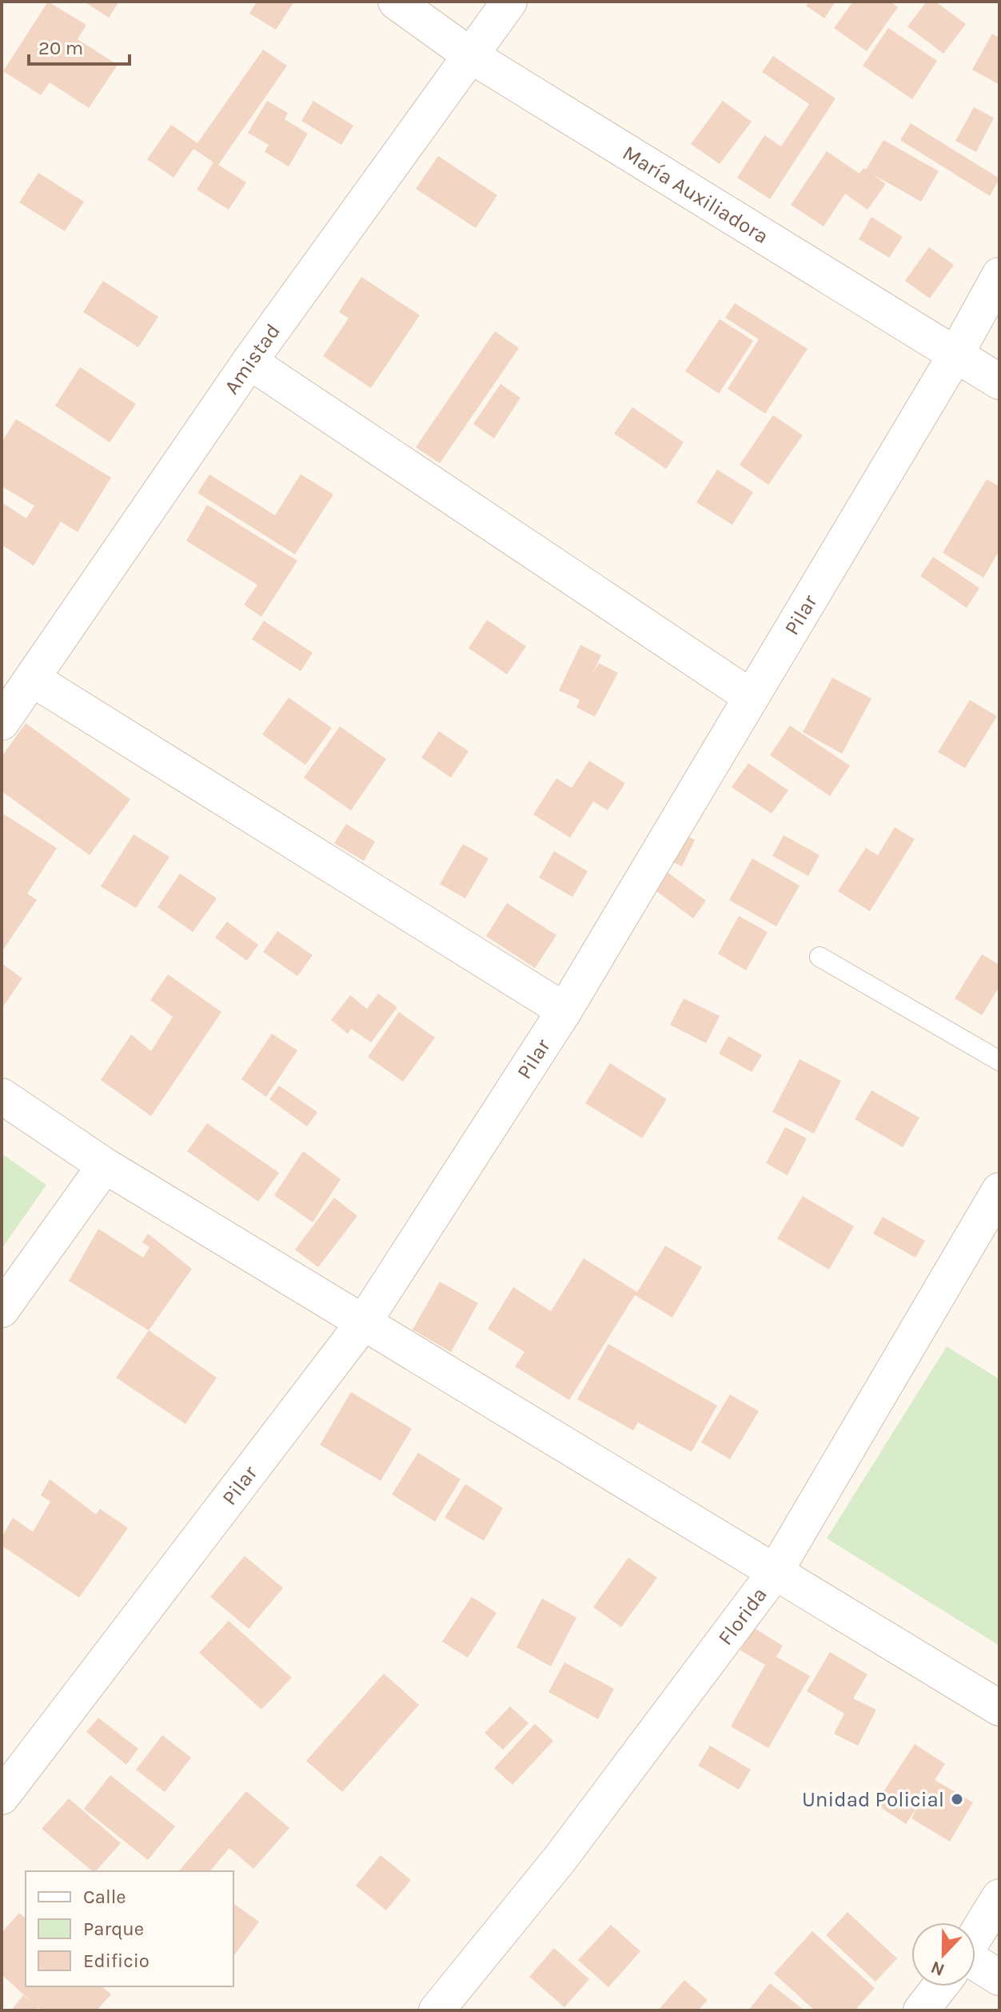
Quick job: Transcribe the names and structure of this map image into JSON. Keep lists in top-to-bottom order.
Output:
{
  "streets": {
    "street": [
      "María Auxiliadora",
      "Amistad",
      "Pilar",
      "Florida"
    ]
  },
  "crossings": [
    ["María Auxiliadora", "Amistad"],
    ["María Auxiliadora", "Pilar"]
  ],
  "places": ["Unidad Policial"],
  "legend": ["Calle", "Parque", "Edificio"],
  "scale_bar": "20 m",
  "north": "bottom"
}
